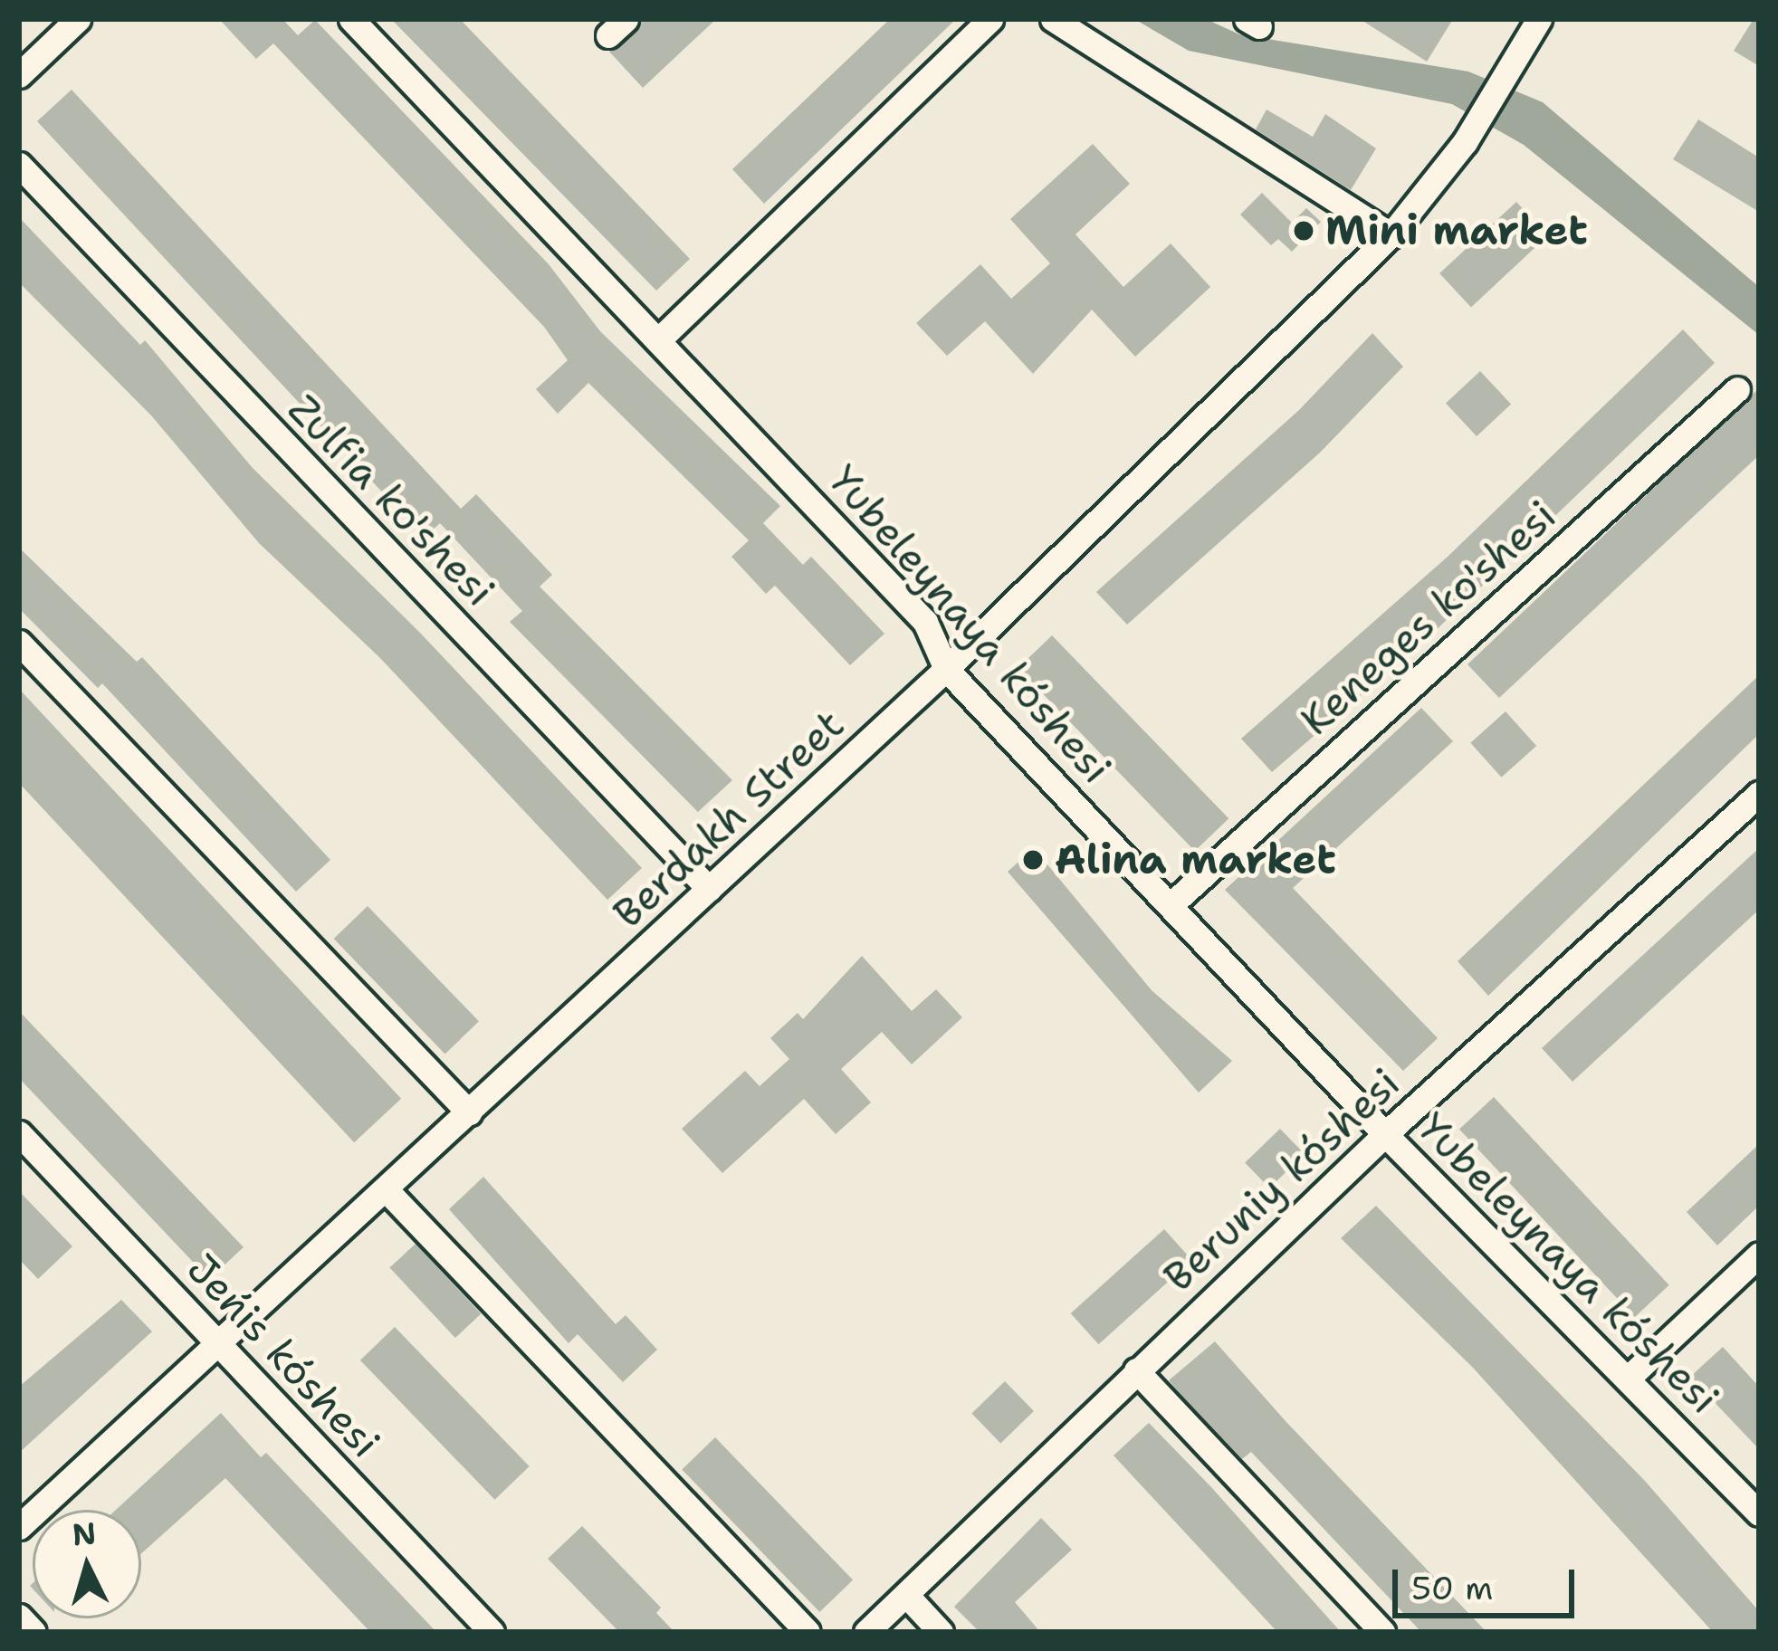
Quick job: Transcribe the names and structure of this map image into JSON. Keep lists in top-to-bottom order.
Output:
{
  "streets": {
    "street": [
      "Zulfia ko'shesi",
      "Keneges ko'shesi",
      "Yubeleynaya kóshesi",
      "Berdakh Street",
      "Beruniy kóshesi",
      "Jeńis kóshesi"
    ]
  },
  "crossings": [
    ["Zulfia ko'shesi", "Berdakh Street"],
    ["Keneges ko'shesi", "Yubeleynaya kóshesi"],
    ["Yubeleynaya kóshesi", "Berdakh Street"],
    ["Yubeleynaya kóshesi", "Beruniy kóshesi"],
    ["Berdakh Street", "Jeńis kóshesi"]
  ],
  "places": ["Mini market", "Alina market"],
  "scale_bar": "50 m",
  "north": "top"
}
